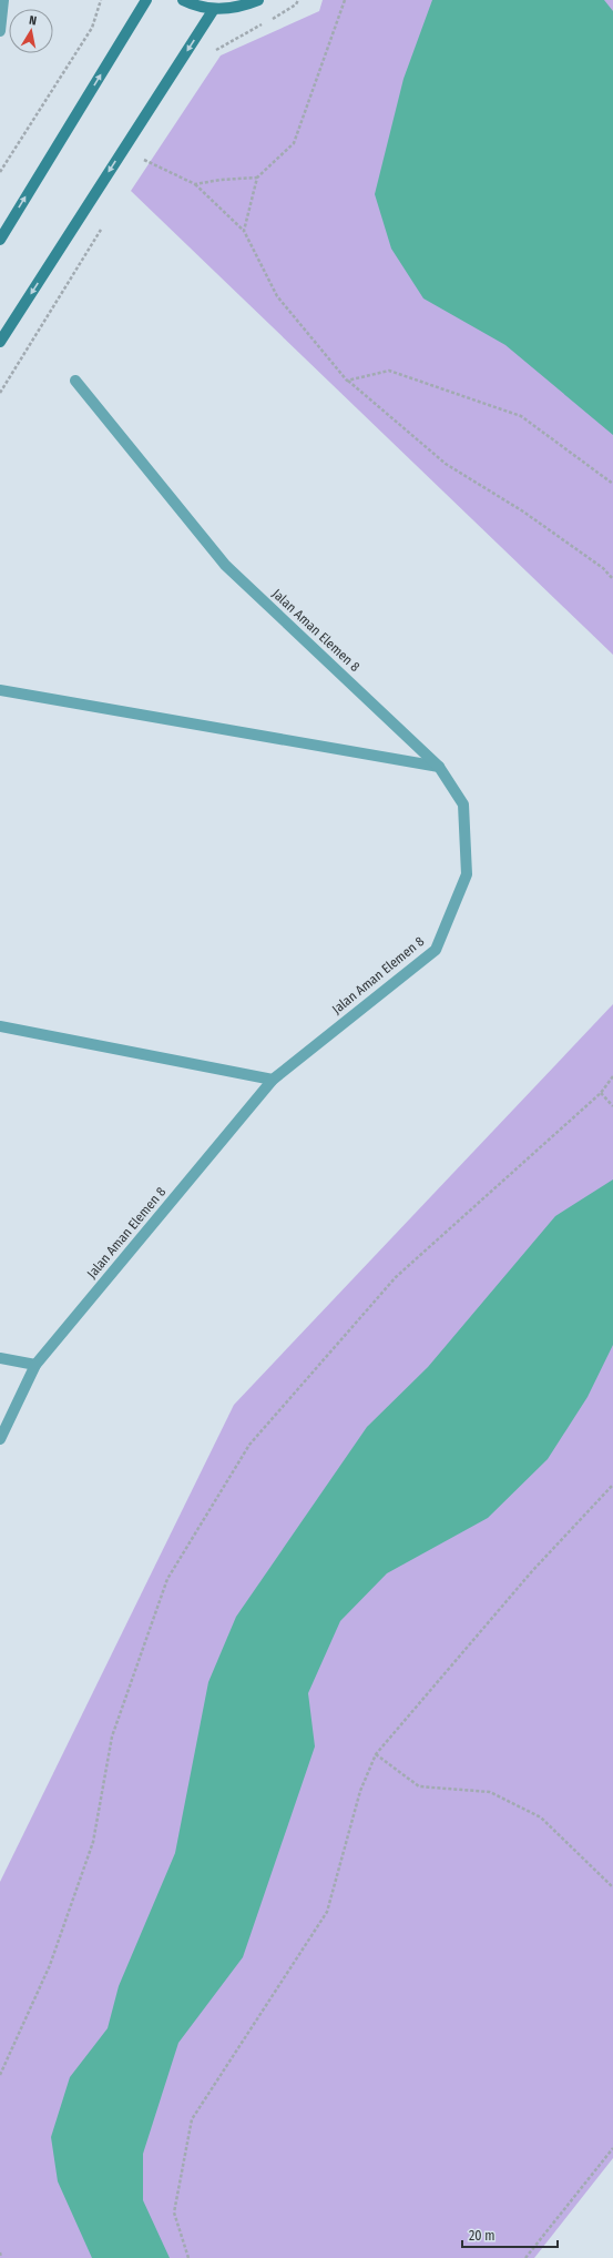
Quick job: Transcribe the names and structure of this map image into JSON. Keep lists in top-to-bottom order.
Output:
{
  "streets": {
    "street": ["Jalan Aman Elemen 8"]
  },
  "scale_bar": "20 m",
  "north": "top"
}
